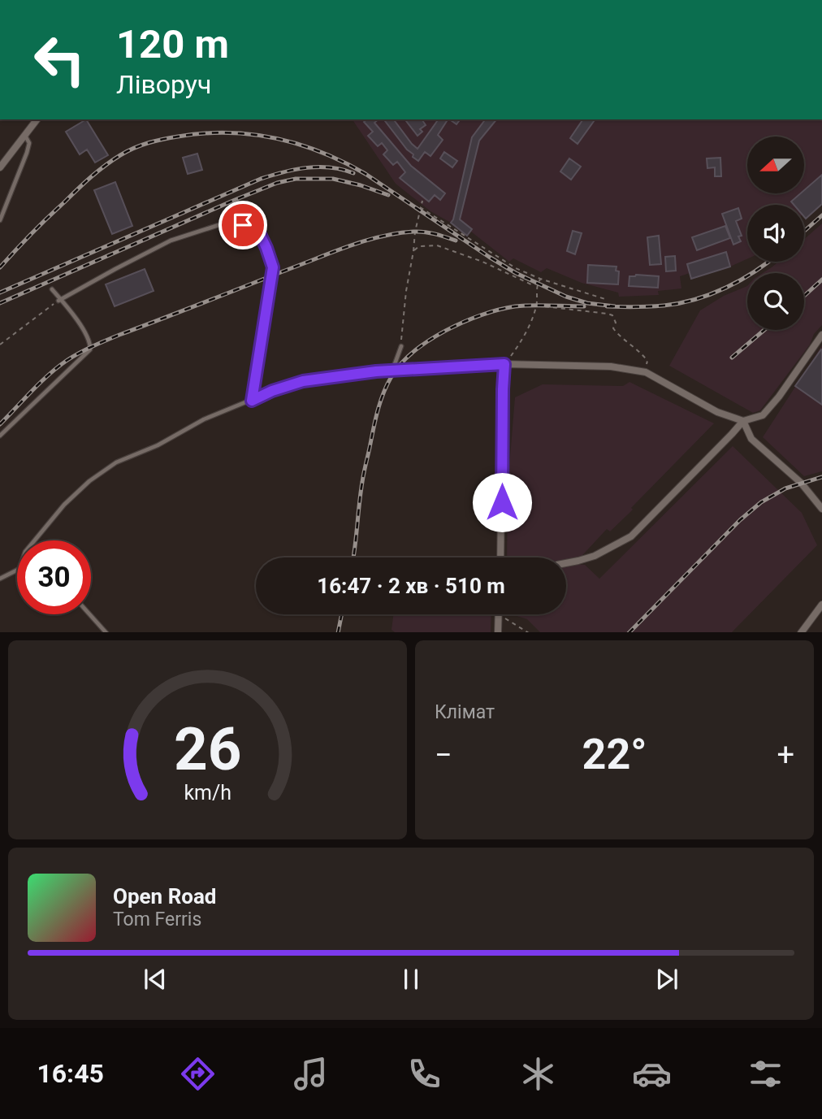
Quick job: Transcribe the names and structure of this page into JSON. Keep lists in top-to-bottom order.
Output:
{
  "north": "left",
  "page": {
    "turn": ["120 m", "Ліворуч"],
    "limit": "30",
    "trip": "16:47 · 2 хв · 510 m",
    "tile": "Клімат",
    "heat": ["−", "22°", "+"],
    "song": ["Open Road", "Tom Ferris"],
    "tabs": "16:45",
    "gauge": ["26", "km/h"]
  }
}
